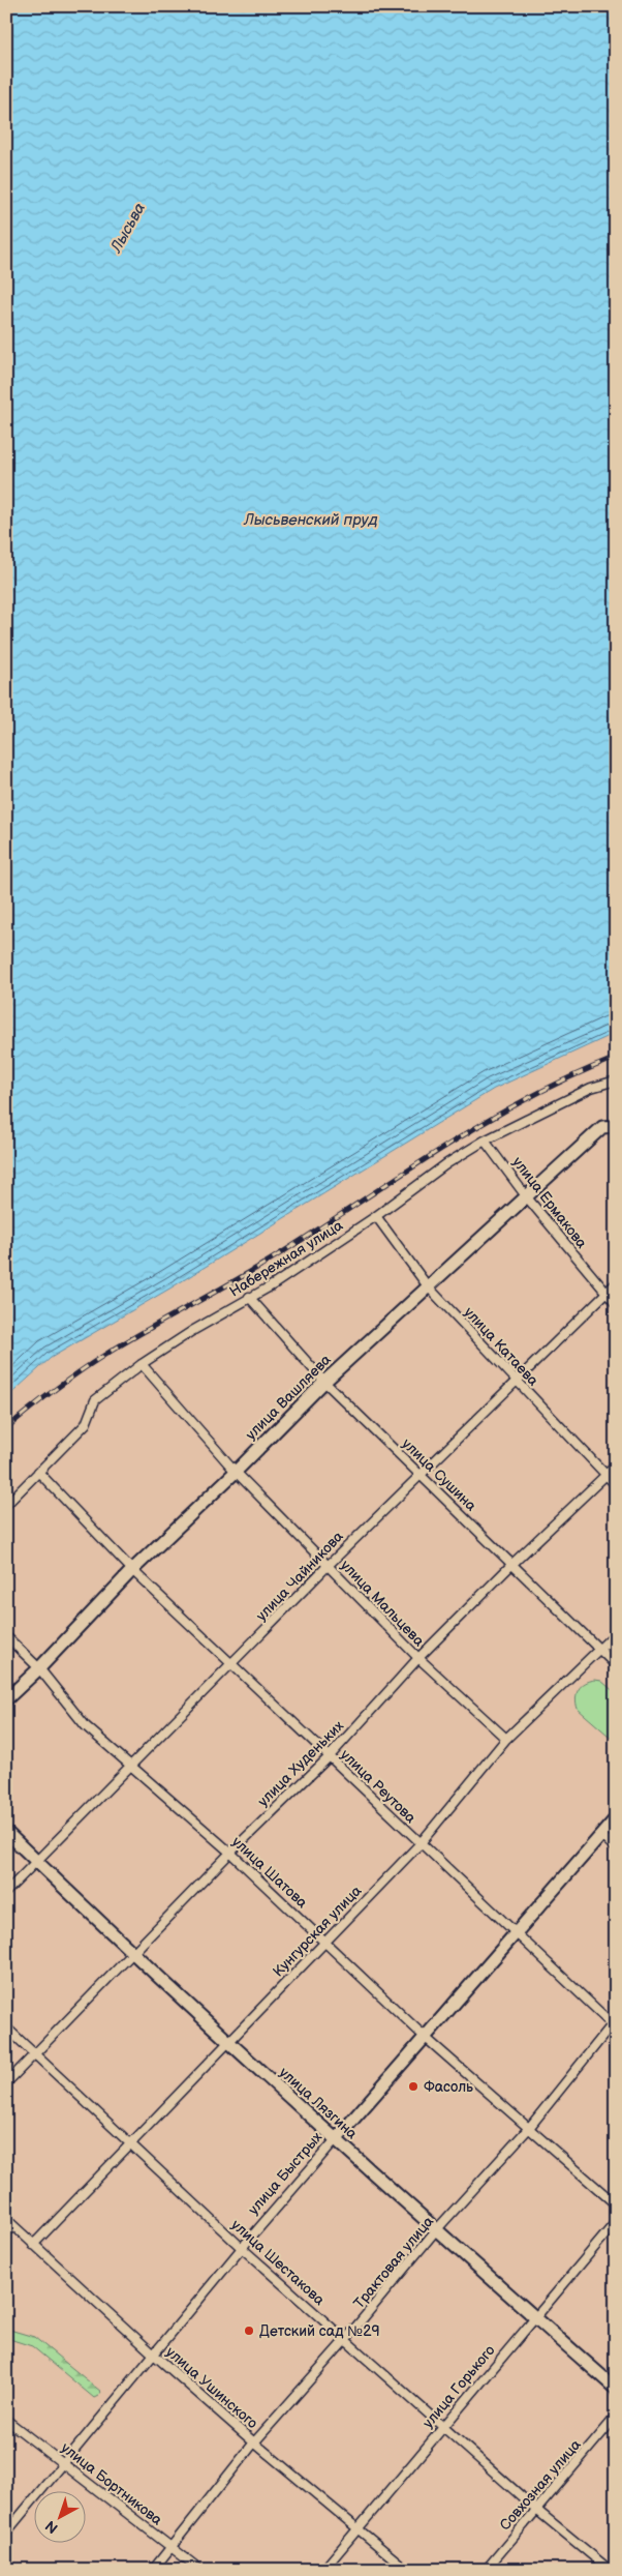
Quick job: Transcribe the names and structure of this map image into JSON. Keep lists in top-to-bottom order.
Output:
{
  "streets": {
    "street": [
      "улица Ермакова",
      "Набережная улица",
      "улица Катаева",
      "улица Вашляева",
      "улица Сушина",
      "улица Чайникова",
      "улица Мальцева",
      "улица Худеньких",
      "улица Реутова",
      "улица Шатова",
      "Кунгурская улица",
      "улица Лязгина",
      "улица Быстрых",
      "улица Шестакова",
      "Трактовая улица",
      "улица Горького",
      "улица Ушинского",
      "улица Бортникова",
      "Совхозная улица"
    ]
  },
  "crossings": [
    ["улица Ермакова", "Набережная улица"],
    ["улица Ермакова", "улица Вашляева"],
    ["улица Ермакова", "улица Чайникова"],
    ["Набережная улица", "улица Катаева"],
    ["Набережная улица", "улица Сушина"],
    ["Набережная улица", "улица Мальцева"],
    ["Набережная улица", "улица Реутова"],
    ["улица Катаева", "улица Вашляева"],
    ["улица Катаева", "улица Чайникова"],
    ["улица Катаева", "улица Худеньких"],
    ["улица Вашляева", "улица Сушина"],
    ["улица Вашляева", "улица Мальцева"],
    ["улица Вашляева", "улица Реутова"],
    ["улица Вашляева", "улица Шатова"],
    ["улица Сушина", "улица Чайникова"],
    ["улица Сушина", "улица Худеньких"],
    ["улица Сушина", "Кунгурская улица"],
    ["улица Чайникова", "улица Мальцева"],
    ["улица Чайникова", "улица Реутова"],
    ["улица Чайникова", "улица Шатова"],
    ["улица Чайникова", "улица Лязгина"],
    ["улица Мальцева", "улица Худеньких"],
    ["улица Мальцева", "Кунгурская улица"],
    ["улица Худеньких", "улица Реутова"],
    ["улица Худеньких", "улица Шатова"],
    ["улица Худеньких", "улица Лязгина"],
    ["улица Худеньких", "улица Шестакова"],
    ["улица Реутова", "Кунгурская улица"],
    ["улица Реутова", "улица Быстрых"],
    ["улица Реутова", "Трактовая улица"],
    ["улица Шатова", "Кунгурская улица"],
    ["улица Шатова", "улица Быстрых"],
    ["улица Шатова", "Трактовая улица"],
    ["Кунгурская улица", "улица Лязгина"],
    ["Кунгурская улица", "улица Шестакова"],
    ["Кунгурская улица", "улица Ушинского"],
    ["улица Лязгина", "улица Быстрых"],
    ["улица Лязгина", "Трактовая улица"],
    ["улица Лязгина", "улица Горького"],
    ["улица Быстрых", "улица Шестакова"],
    ["улица Быстрых", "улица Ушинского"],
    ["улица Быстрых", "улица Бортникова"],
    ["улица Шестакова", "Трактовая улица"],
    ["улица Шестакова", "улица Горького"],
    ["улица Шестакова", "Совхозная улица"],
    ["Трактовая улица", "улица Ушинского"],
    ["Трактовая улица", "улица Бортникова"],
    ["улица Горького", "улица Ушинского"]
  ],
  "water": ["Лысьва", "Лысьвенский пруд"],
  "places": ["Фасоль", "Детский сад №29"],
  "north": "bottom left"
}
